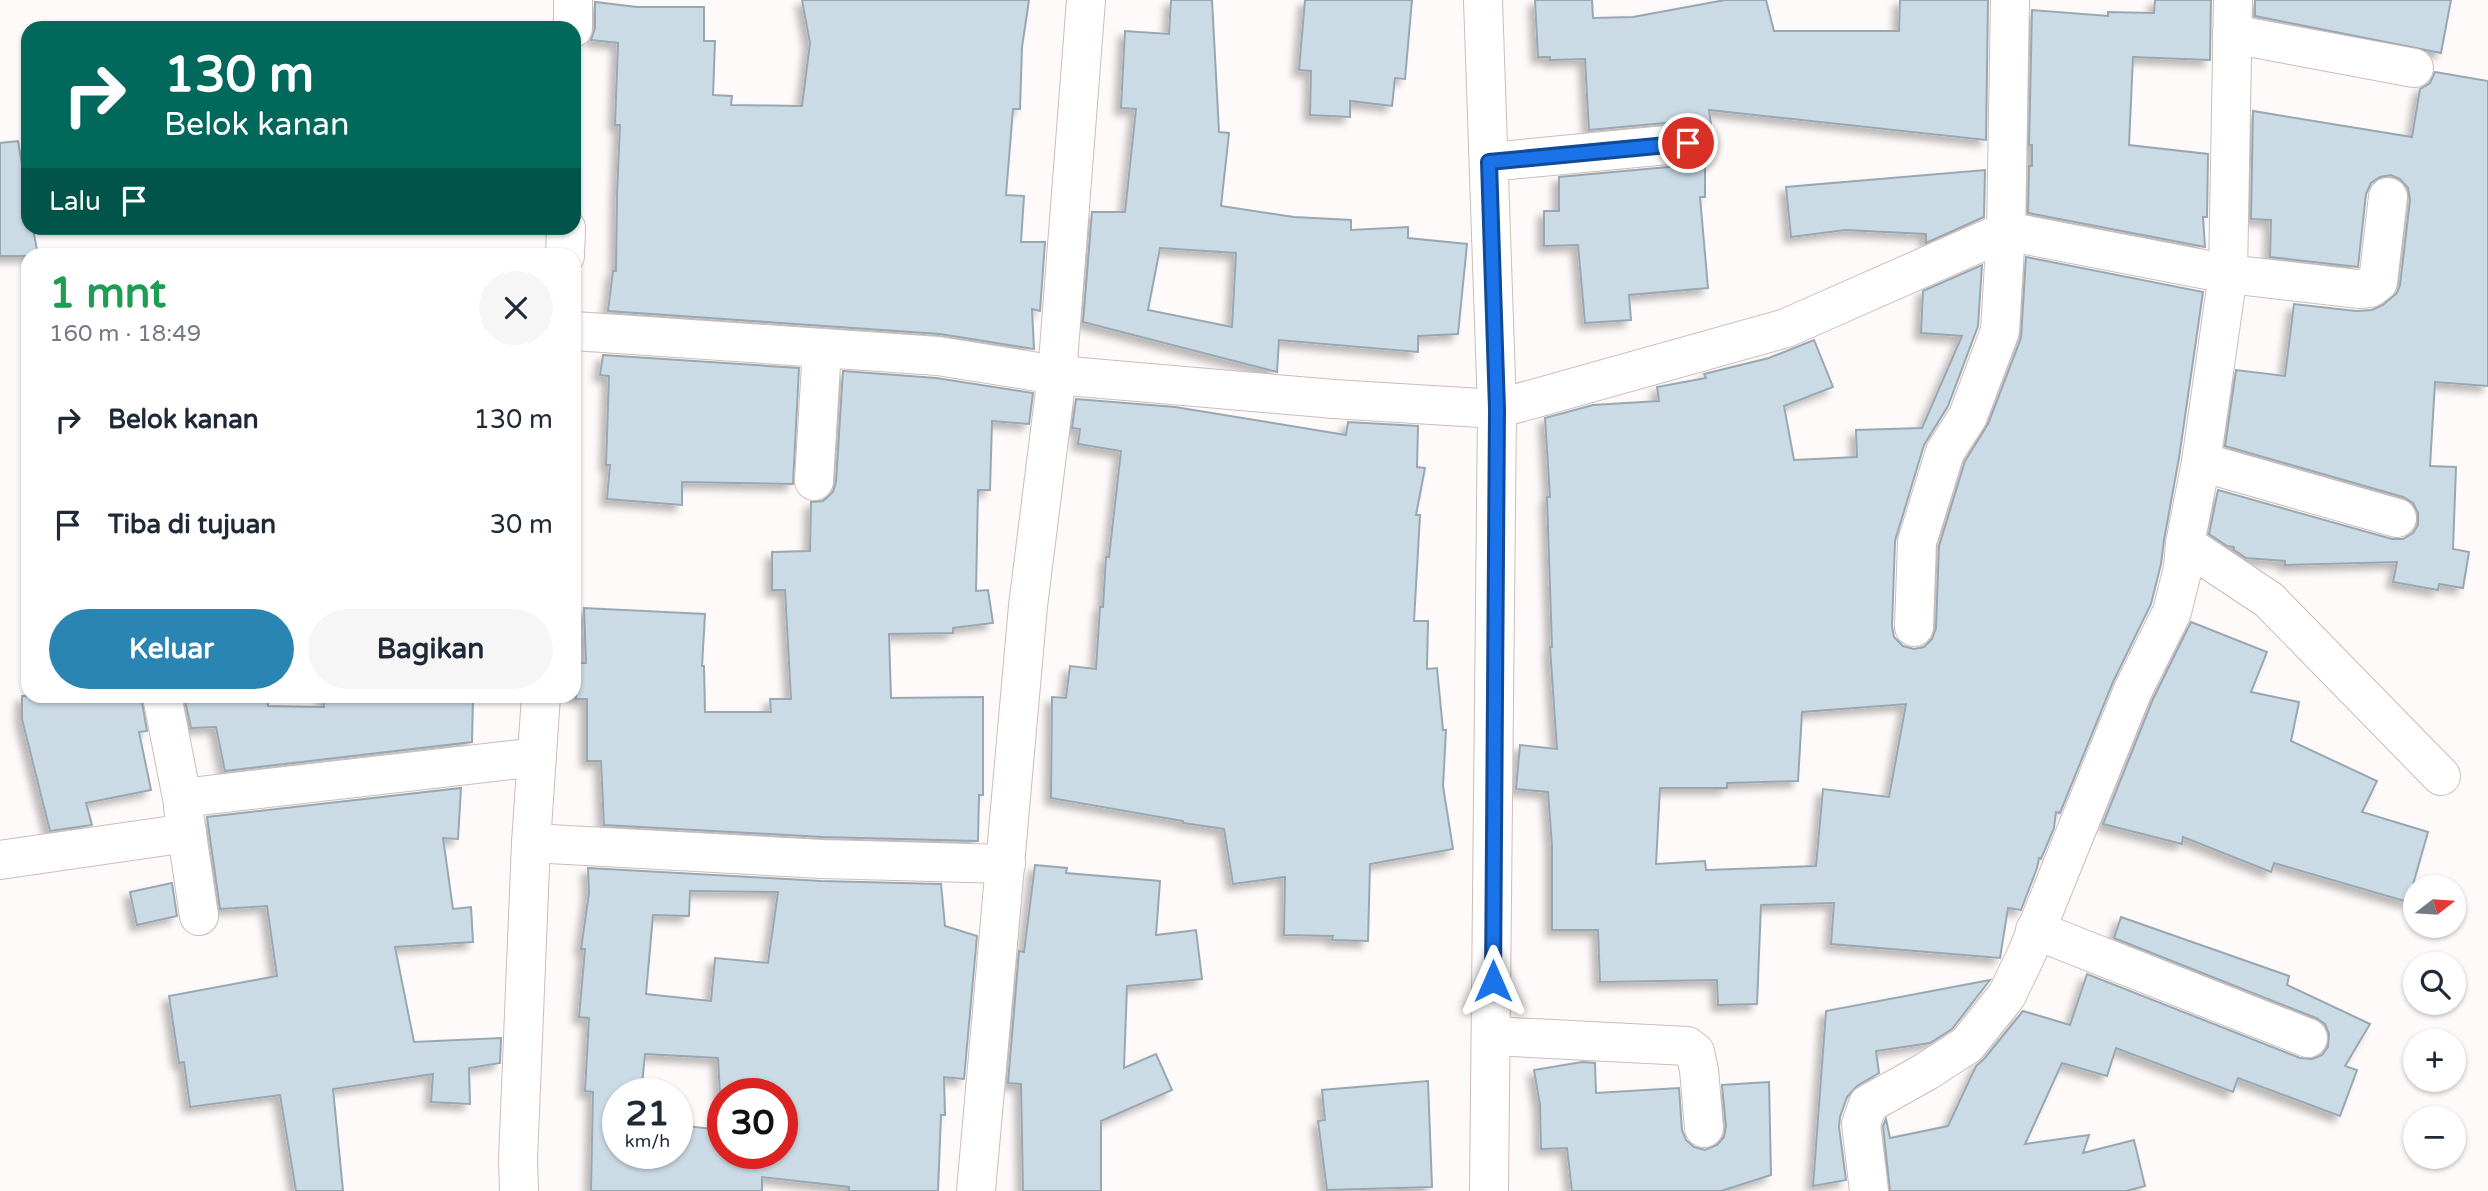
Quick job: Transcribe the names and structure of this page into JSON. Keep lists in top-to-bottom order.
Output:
{
  "north": "right",
  "page": {
    "turn": ["130 m", "Belok kanan"],
    "then": "Lalu",
    "heading": ["1 mnt", "160 m · 18:49"],
    "list": [
      {
        "name": "Belok kanan",
        "value": "130 m"
      },
      {
        "name": "Tiba di tujuan",
        "value": "30 m"
      }
    ],
    "buttons": ["Keluar", "Bagikan"],
    "map_buttons": ["+", "−"],
    "speed": "21 km/h",
    "limit": "30"
  }
}
